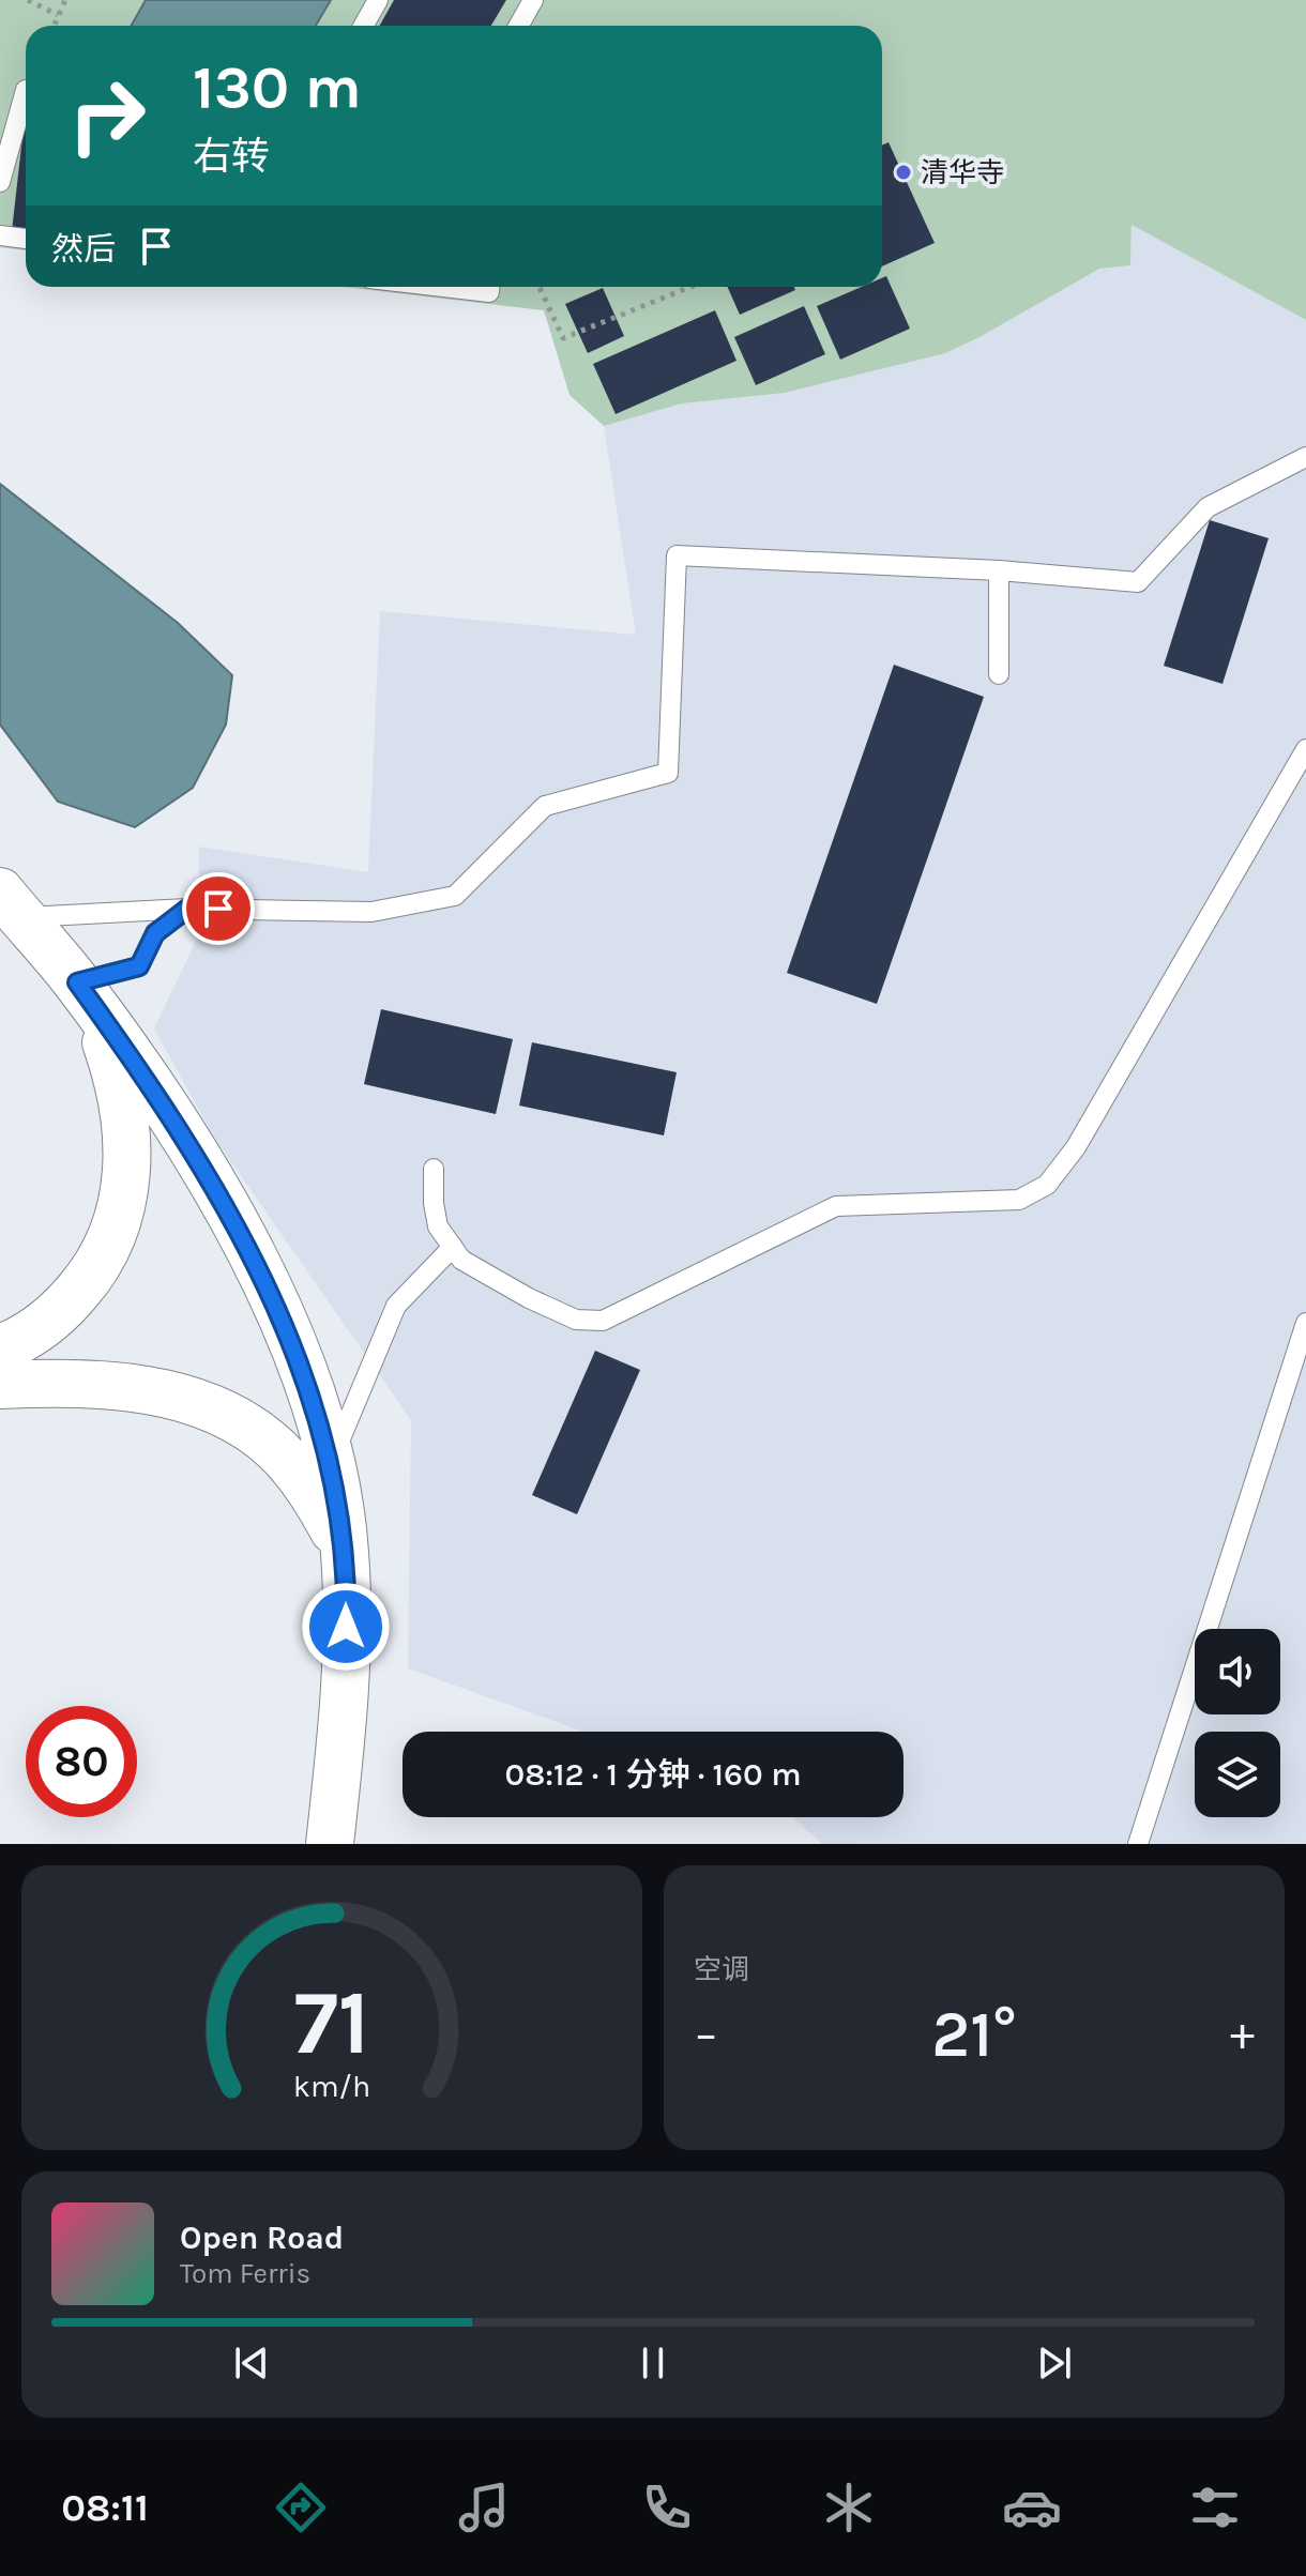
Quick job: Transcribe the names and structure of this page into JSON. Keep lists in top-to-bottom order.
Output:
{
  "places": ["清华寺"],
  "page": {
    "turn": ["130 m", "右转"],
    "then": "然后",
    "limit": "80",
    "trip": "08:12 · 1 分钟 · 160 m",
    "tile": "空调",
    "heat": ["−", "21°", "+"],
    "song": ["Open Road", "Tom Ferris"],
    "tabs": "08:11",
    "gauge": ["71", "km/h"]
  }
}
